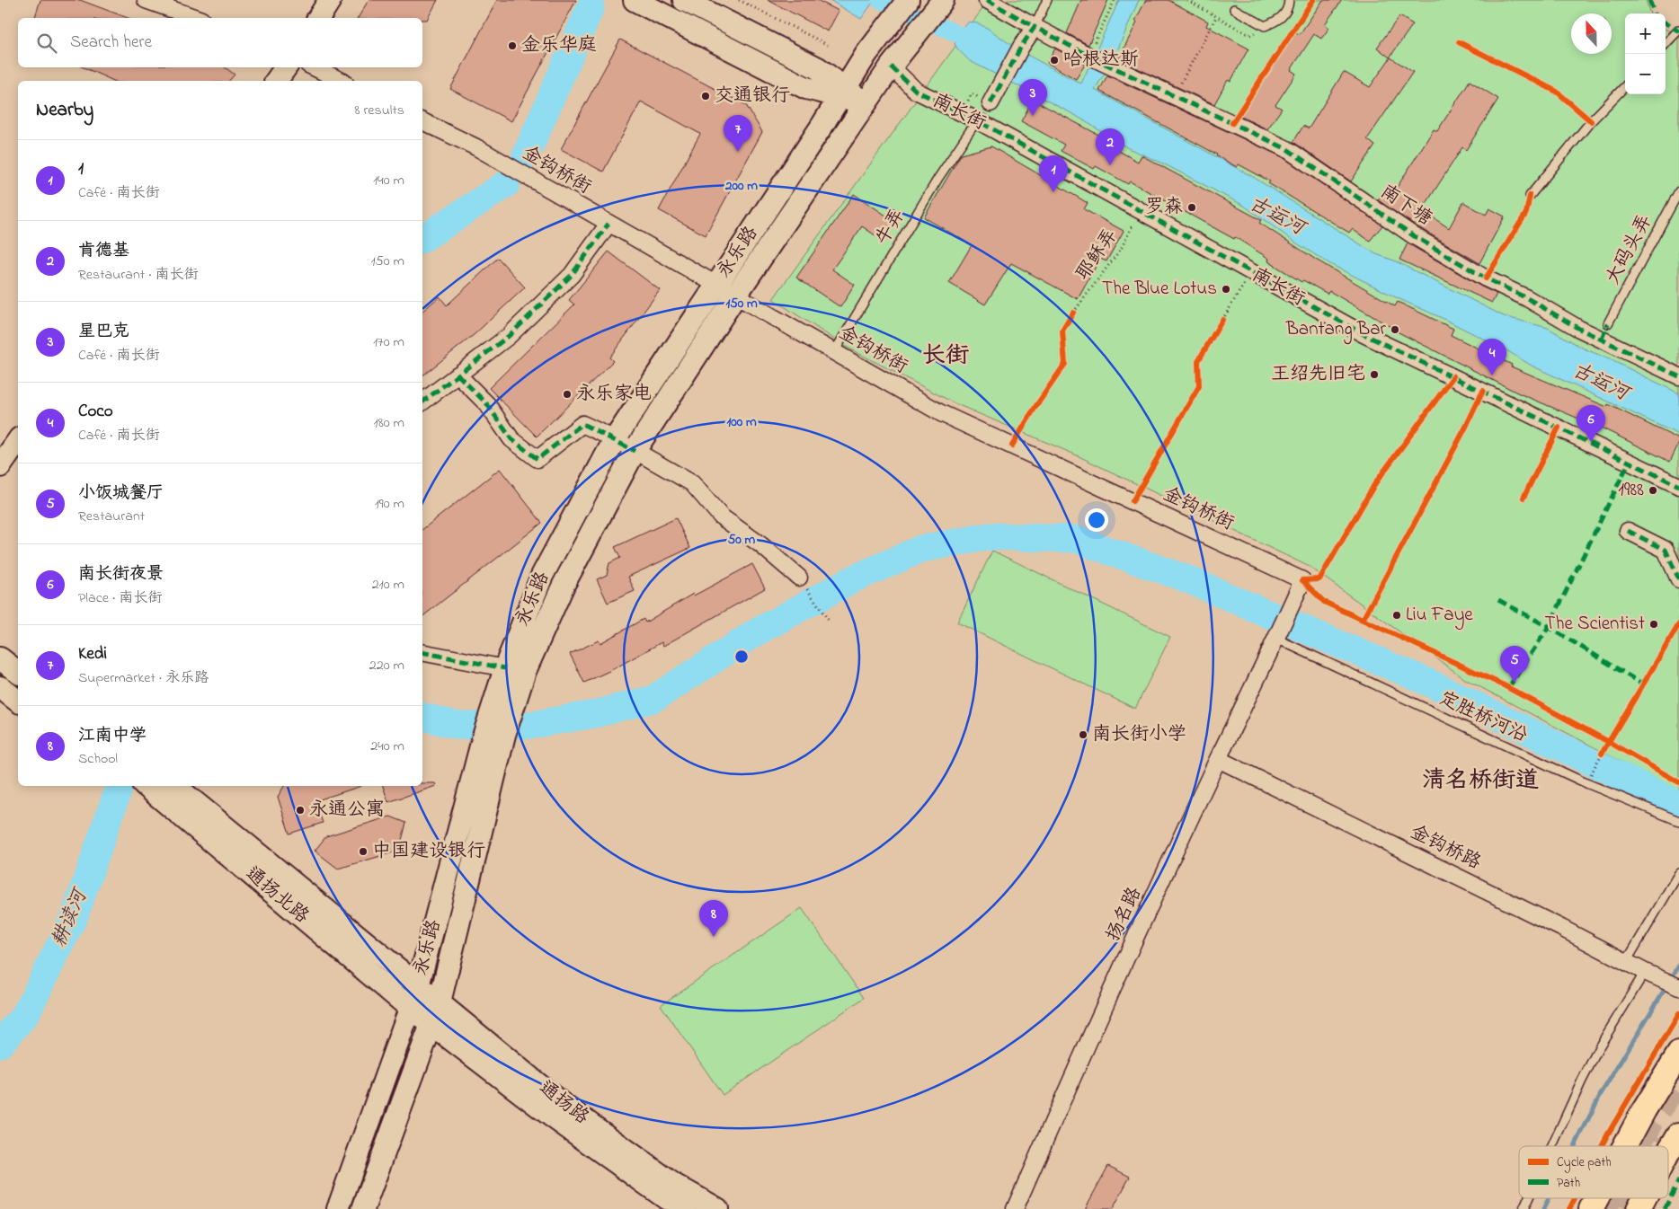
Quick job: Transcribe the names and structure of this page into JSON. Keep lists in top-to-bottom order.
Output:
{
  "streets": {
    "main road": ["永乐路", "通扬北路", "通扬路"],
    "street": [
      "南长街",
      "金钩桥街",
      "南下塘",
      "金钩桥路",
      "扬名路"
    ],
    "lane": ["牛弄", "大码头弄", "定胜桥河沿"],
    "path": ["耶稣弄"]
  },
  "crossings": [
    ["南长街", "牛弄"],
    ["南长街", "永乐路"],
    ["南长街", "耶稣弄"],
    ["金钩桥街", "牛弄"],
    ["金钩桥街", "永乐路"],
    ["金钩桥街", "扬名路"],
    ["永乐路", "通扬北路"],
    ["永乐路", "通扬路"],
    ["定胜桥河沿", "扬名路"],
    ["金钩桥路", "扬名路"],
    ["通扬北路", "通扬路"]
  ],
  "districts": ["长街", "清名桥街道"],
  "water": ["古运河", "耕读河"],
  "places": [
    "金乐华庭",
    "哈根达斯",
    "交通银行",
    "罗森",
    "The Blue Lotus",
    "Bantang Bar",
    "王绍先旧宅",
    "永乐家电",
    "1988",
    "Liu Faye",
    "The Scientist",
    "南长街小学",
    "永通公寓",
    "中国建设银行"
  ],
  "legend": ["Cycle path", "Path"],
  "north": "top",
  "page": {
    "map_buttons": ["+", "−"],
    "search": "Search here",
    "pins": [
      "3",
      "7",
      "2",
      "1",
      "4",
      "6",
      "5",
      "8"
    ],
    "heading": ["Nearby", "8 results"],
    "list": [
      {
        "mark": "1",
        "name": "1",
        "note": "Café · 南长街",
        "value": "140 m"
      },
      {
        "mark": "2",
        "name": "肯德基",
        "note": "Restaurant · 南长街",
        "value": "150 m"
      },
      {
        "mark": "3",
        "name": "星巴克",
        "note": "Café · 南长街",
        "value": "170 m"
      },
      {
        "mark": "4",
        "name": "Coco",
        "note": "Café · 南长街",
        "value": "180 m"
      },
      {
        "mark": "5",
        "name": "小饭城餐厅",
        "note": "Restaurant",
        "value": "190 m"
      },
      {
        "mark": "6",
        "name": "南长街夜景",
        "note": "Place · 南长街",
        "value": "210 m"
      },
      {
        "mark": "7",
        "name": "Kedi",
        "note": "Supermarket · 永乐路",
        "value": "220 m"
      },
      {
        "mark": "8",
        "name": "江南中学",
        "note": "School",
        "value": "240 m"
      }
    ]
  },
  "rings": [
    "200 m",
    "150 m",
    "100 m",
    "50 m"
  ]
}
